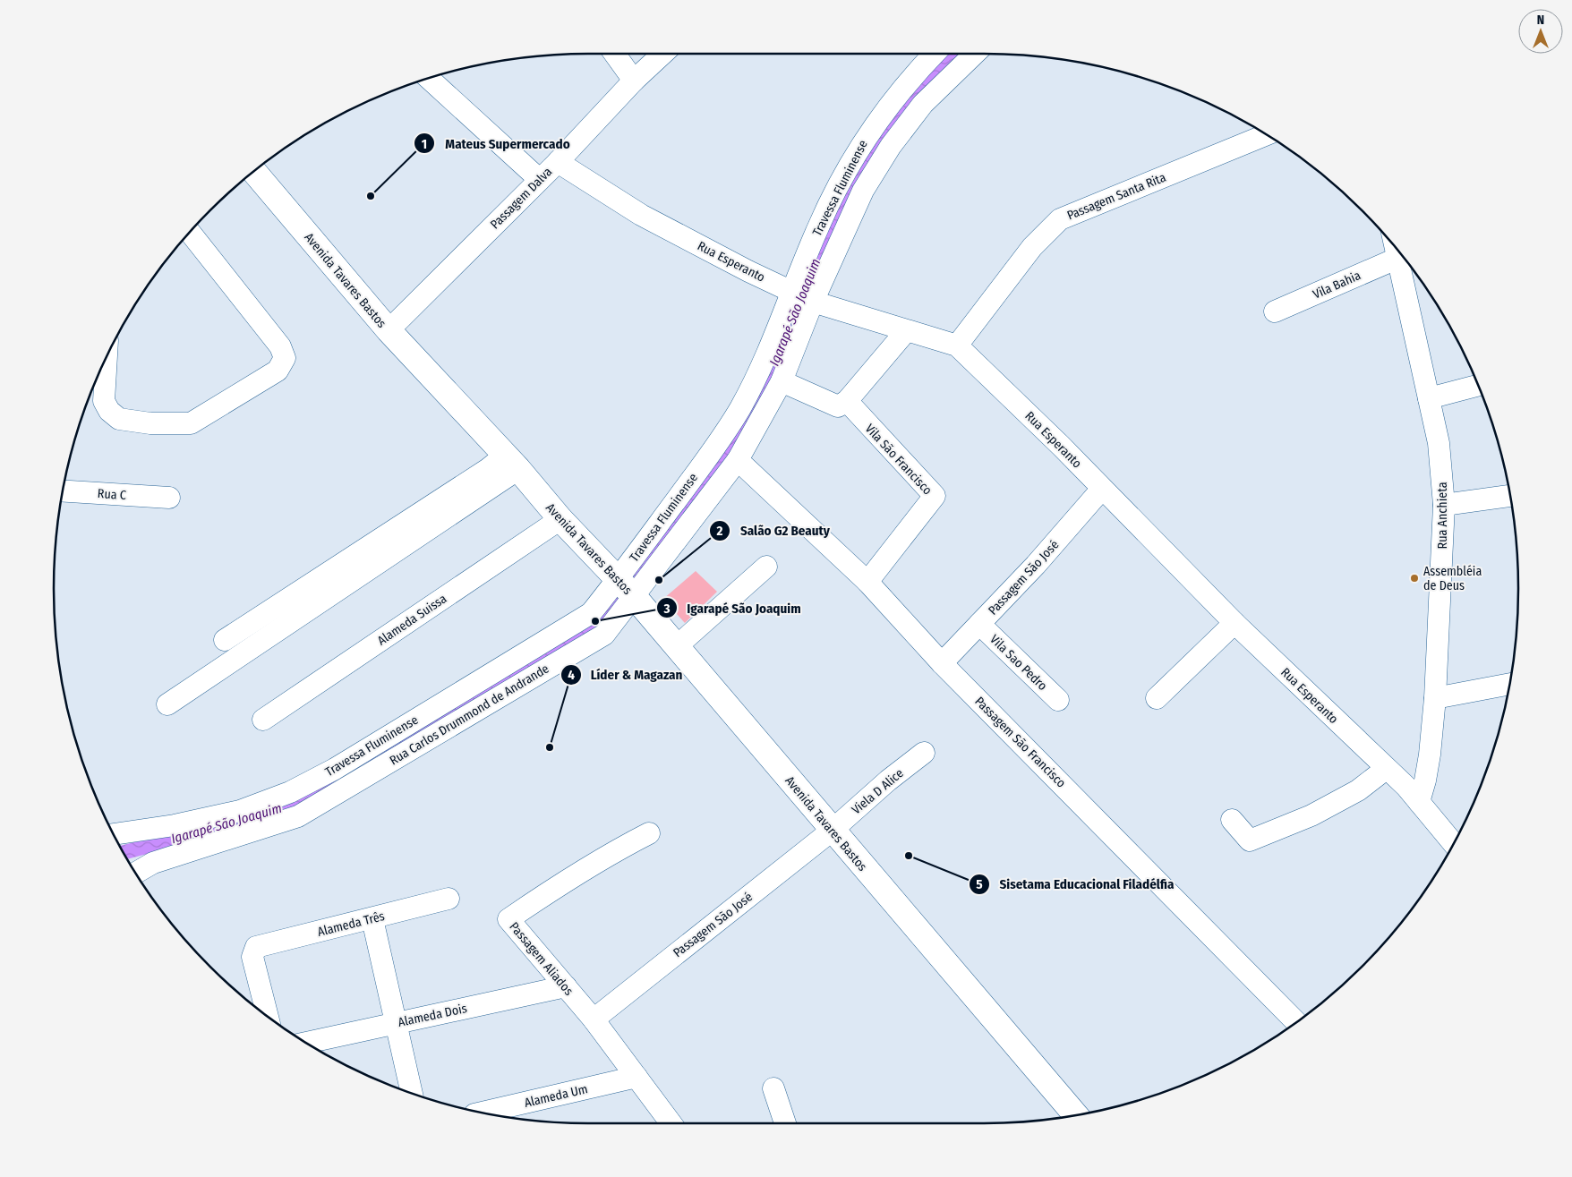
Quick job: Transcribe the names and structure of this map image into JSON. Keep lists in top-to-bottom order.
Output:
{
  "streets": {
    "main road": ["Avenida Tavares Bastos"],
    "street": [
      "Travessa Fluminense",
      "Passagem Santa Rita",
      "Passagem Dalva",
      "Rua Esperanto",
      "Vila Bahia",
      "Vila São Francisco",
      "Rua C",
      "Rua Anchieta",
      "Passagem São José",
      "Alameda Suissa",
      "Vila Sao Pedro",
      "Rua Carlos Drummond de Andrande",
      "Passagem São Francisco",
      "Viela D Alice",
      "Alameda Três",
      "Passagem Aliados",
      "Alameda Dois",
      "Alameda Um"
    ]
  },
  "crossings": [
    ["Travessa Fluminense", "Rua Esperanto"],
    ["Travessa Fluminense", "Avenida Tavares Bastos"],
    ["Travessa Fluminense", "Rua Carlos Drummond de Andrande"],
    ["Passagem Santa Rita", "Rua Esperanto"],
    ["Passagem Dalva", "Rua Esperanto"],
    ["Passagem Dalva", "Avenida Tavares Bastos"],
    ["Rua Esperanto", "Rua Anchieta"],
    ["Rua Esperanto", "Passagem São José"],
    ["Rua Esperanto", "Rua Carlos Drummond de Andrande"],
    ["Avenida Tavares Bastos", "Passagem São José"],
    ["Avenida Tavares Bastos", "Alameda Suissa"],
    ["Avenida Tavares Bastos", "Rua Carlos Drummond de Andrande"],
    ["Avenida Tavares Bastos", "Viela D Alice"],
    ["Vila Bahia", "Rua Anchieta"],
    ["Vila São Francisco", "Passagem São Francisco"],
    ["Passagem São José", "Vila Sao Pedro"],
    ["Passagem São José", "Passagem São Francisco"],
    ["Passagem São José", "Viela D Alice"],
    ["Passagem São José", "Passagem Aliados"],
    ["Rua Carlos Drummond de Andrande", "Passagem São Francisco"],
    ["Passagem Aliados", "Alameda Dois"],
    ["Passagem Aliados", "Alameda Um"]
  ],
  "water": ["Igarapé São Joaquim"],
  "places": [
    "Mateus Supermercado",
    "Assembléia de Deus",
    "Salão G2 Beauty",
    "Igarapé São Joaquim",
    "Líder & Magazan",
    "Sisetama Educacional Filadélfia"
  ],
  "north": "top"
}
